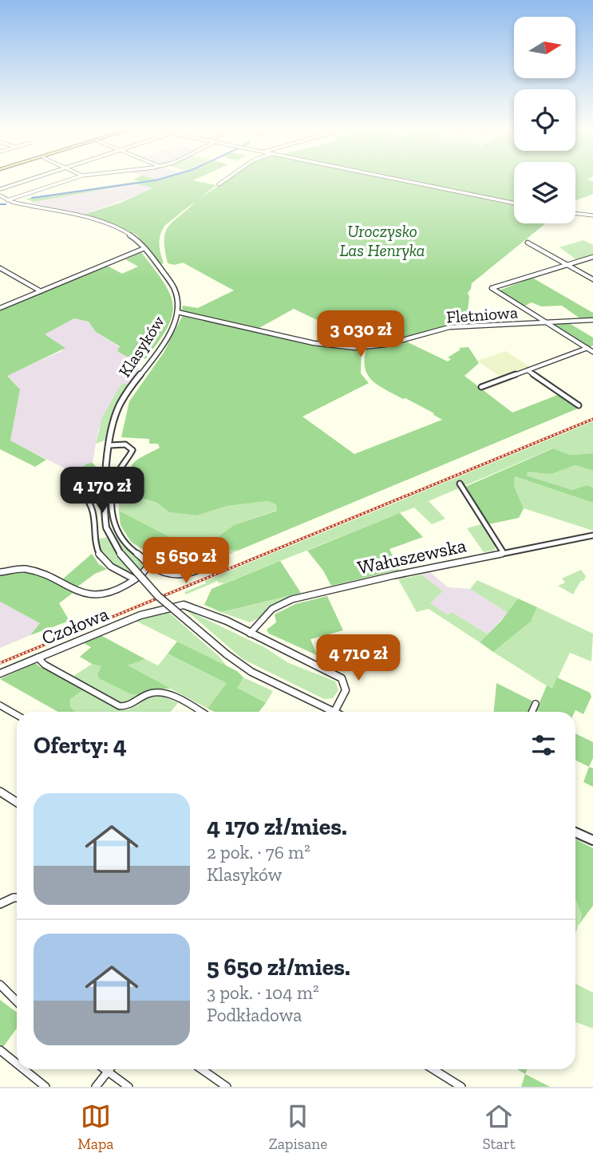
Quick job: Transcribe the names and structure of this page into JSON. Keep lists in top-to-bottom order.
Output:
{
  "streets": {
    "street": [
      "Fletniowa",
      "Klasyków",
      "Wałuszewska",
      "Czołowa"
    ]
  },
  "crossings": [
    ["Fletniowa", "Klasyków"],
    ["Wałuszewska", "Czołowa"]
  ],
  "parks": ["Uroczysko Las Henryka"],
  "north": "right",
  "page": {
    "price": [
      "3 030 zł",
      "4 170 zł",
      "5 650 zł",
      "4 710 zł"
    ],
    "heading": "Oferty: 4",
    "list": [
      {
        "name": "4 170 zł/mies.",
        "note": "2 pok. · 76 m² · Klasyków"
      },
      {
        "name": "5 650 zł/mies.",
        "note": "3 pok. · 104 m² · Podkładowa"
      }
    ],
    "tabs": ["Mapa", "Zapisane", "Start"]
  }
}
